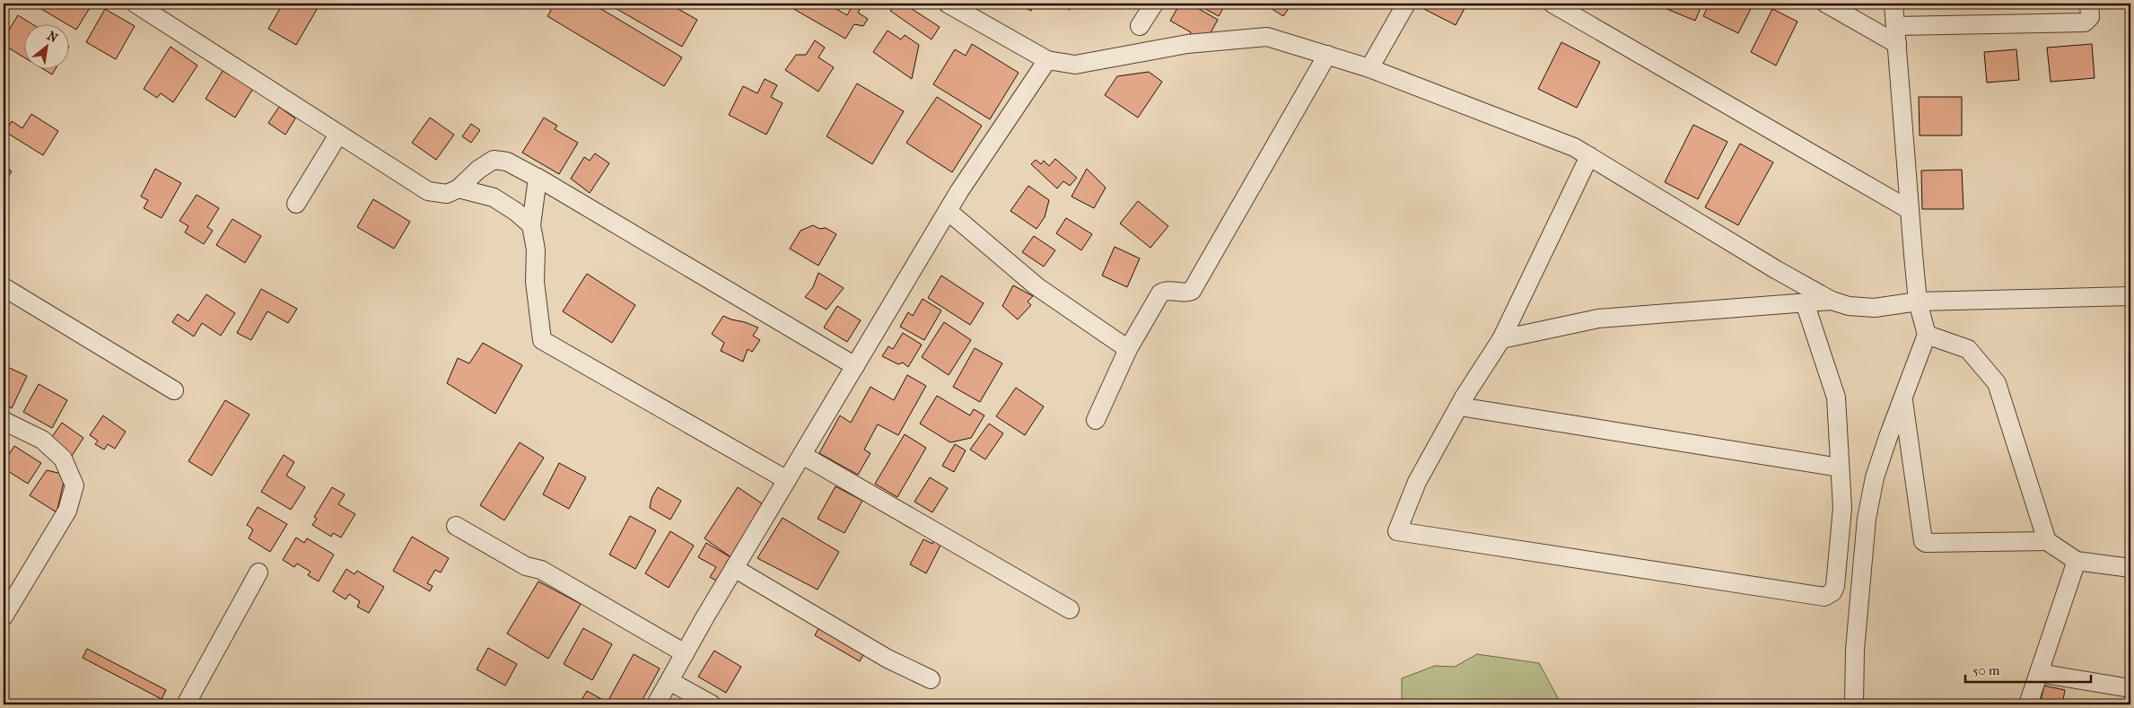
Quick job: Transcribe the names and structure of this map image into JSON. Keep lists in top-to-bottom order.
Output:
{
  "scale_bar": "50 m",
  "north": "top right"
}
